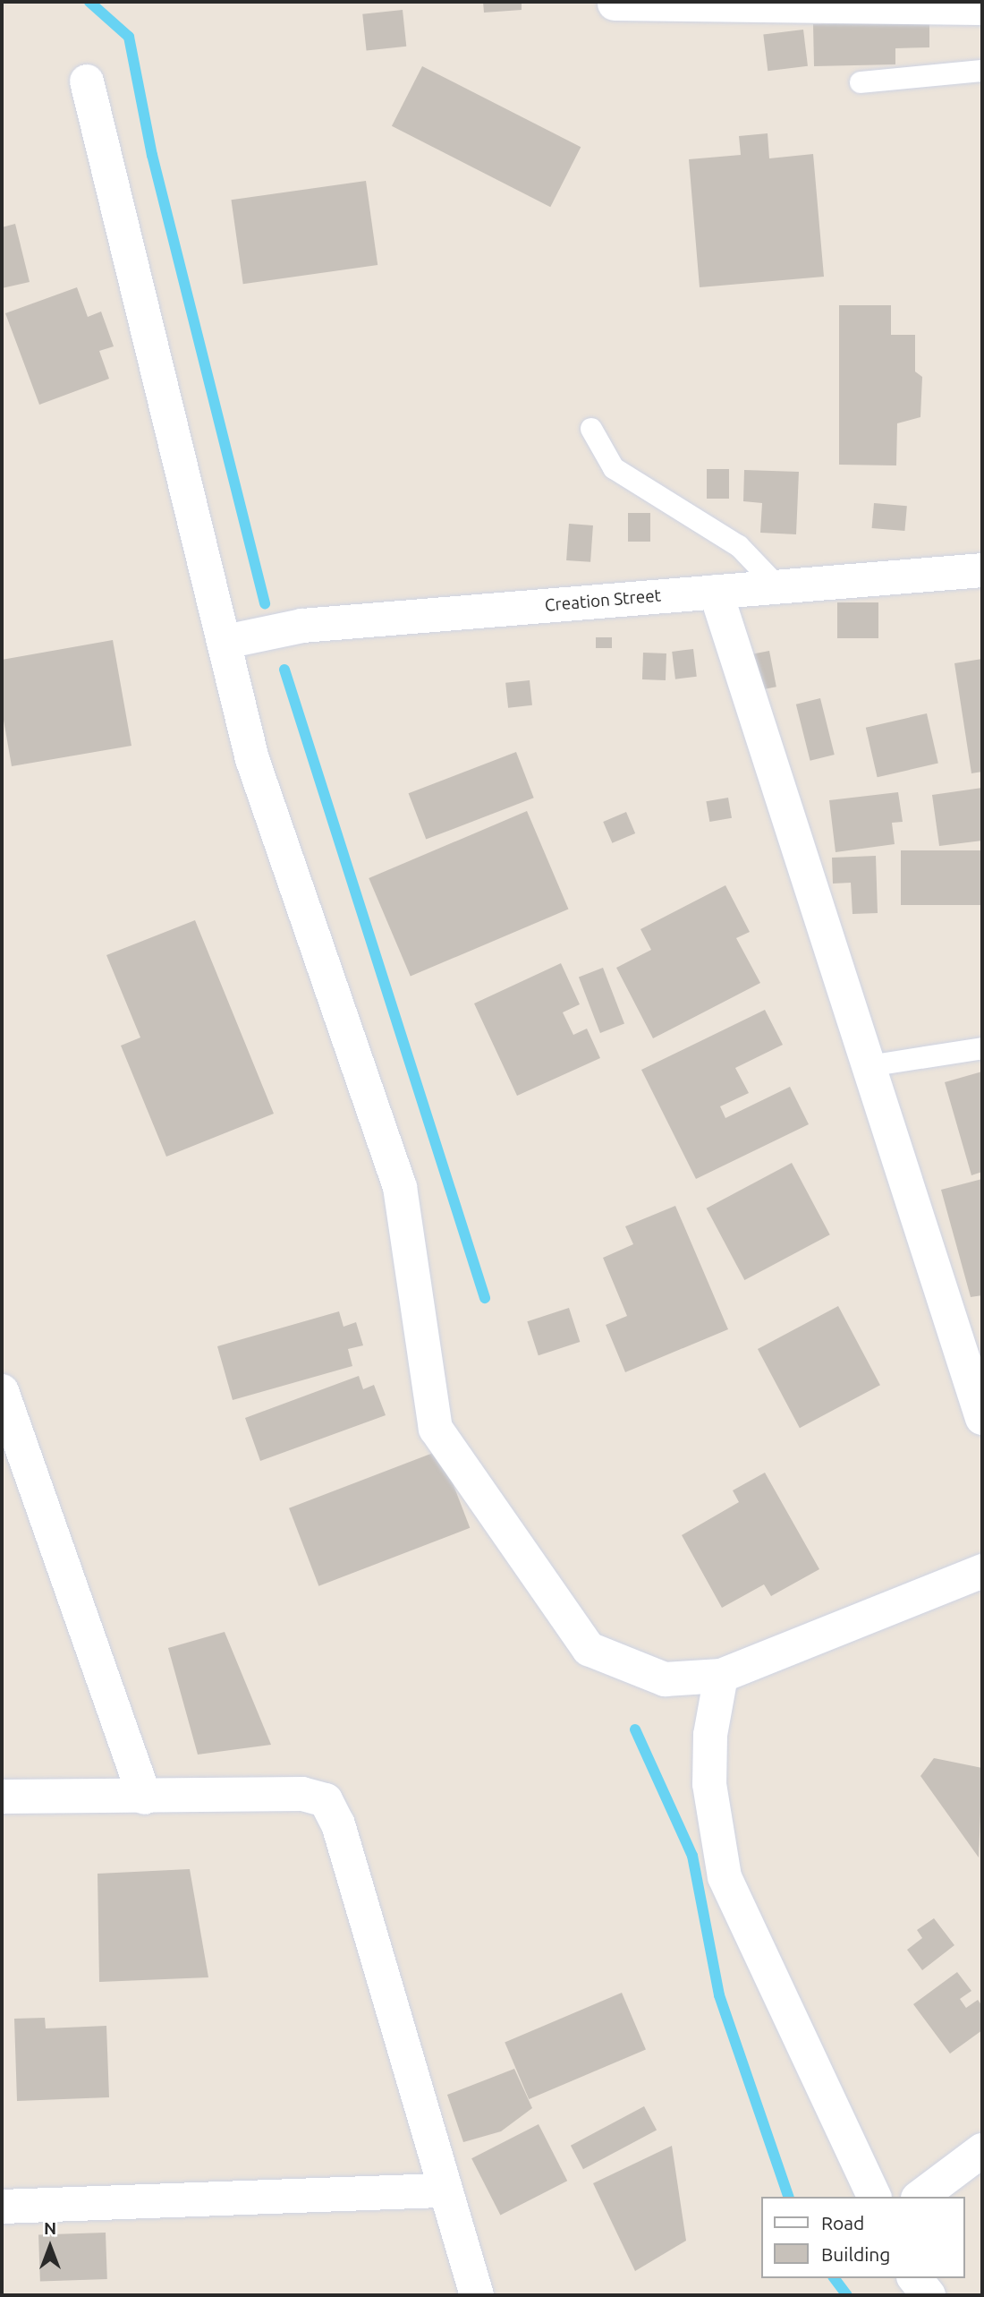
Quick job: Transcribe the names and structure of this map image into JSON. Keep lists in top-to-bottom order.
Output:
{
  "streets": {
    "street": ["Creation Street"]
  },
  "legend": ["Road", "Building"],
  "north": "top"
}
